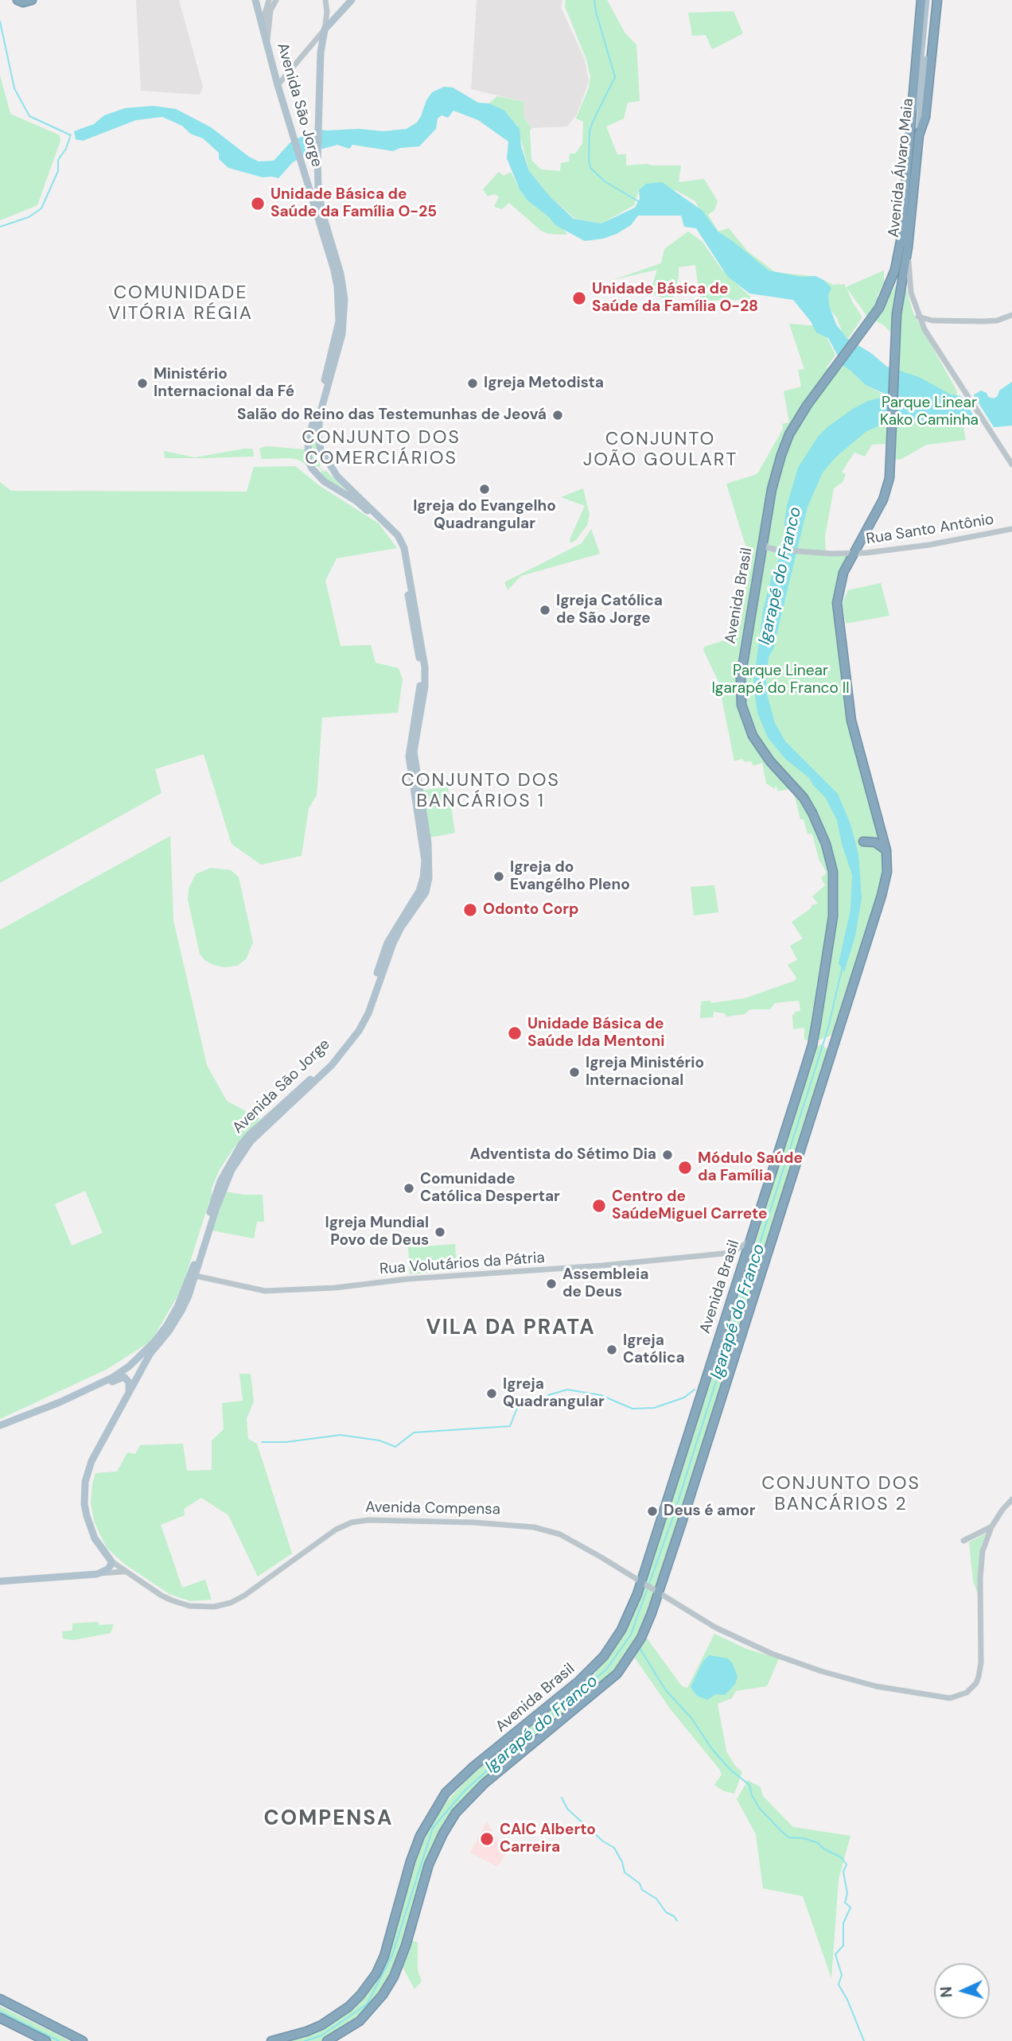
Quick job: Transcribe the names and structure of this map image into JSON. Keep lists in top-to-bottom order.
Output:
{
  "streets": {
    "highway": ["Avenida Álvaro Maia", "Avenida Brasil"],
    "main road": ["Avenida São Jorge", "Avenida Compensa"],
    "street": ["Rua Santo Antônio", "Rua Volutários da Pátria"]
  },
  "crossings": [
    ["Avenida São Jorge", "Rua Volutários da Pátria"],
    ["Avenida São Jorge", "Avenida Compensa"],
    ["Avenida Álvaro Maia", "Rua Santo Antônio"],
    ["Avenida Álvaro Maia", "Avenida Brasil"],
    ["Rua Santo Antônio", "Avenida Brasil"],
    ["Avenida Brasil", "Rua Volutários da Pátria"],
    ["Avenida Brasil", "Avenida Compensa"]
  ],
  "districts": [
    "COMUNIDADE VITÓRIA RÉGIA",
    "CONJUNTO DOS COMERCIÁRIOS",
    "CONJUNTO JOÃO GOULART",
    "CONJUNTO DOS BANCÁRIOS 1",
    "VILA DA PRATA",
    "CONJUNTO DOS BANCÁRIOS 2",
    "COMPENSA"
  ],
  "water": ["Igarapé do Franco"],
  "parks": ["Parque Linear Kako Caminha", "Parque Linear Igarapé do Franco II"],
  "places": [
    "Unidade Básica de Saúde da Família O-25",
    "Unidade Básica de Saúde da Família O-28",
    "Ministério Internacional da Fé",
    "Igreja Metodista",
    "Salão do Reino das Testemunhas de Jeová",
    "Igreja do Evangelho Quadrangular",
    "Igreja Católica de São Jorge",
    "Igreja do Evangélho Pleno",
    "Odonto Corp",
    "Unidade Básica de Saúde Ida Mentoni",
    "Igreja Ministério Internacional",
    "Adventista do Sétimo Dia",
    "Módulo Saúde da Família",
    "Comunidade Católica Despertar",
    "Centro de SaúdeMiguel Carrete",
    "Igreja Mundial Povo de Deus",
    "Assembleia de Deus",
    "Igreja Católica",
    "Igreja Quadrangular",
    "Deus é amor",
    "CAIC Alberto Carreira"
  ],
  "north": "left"
}
